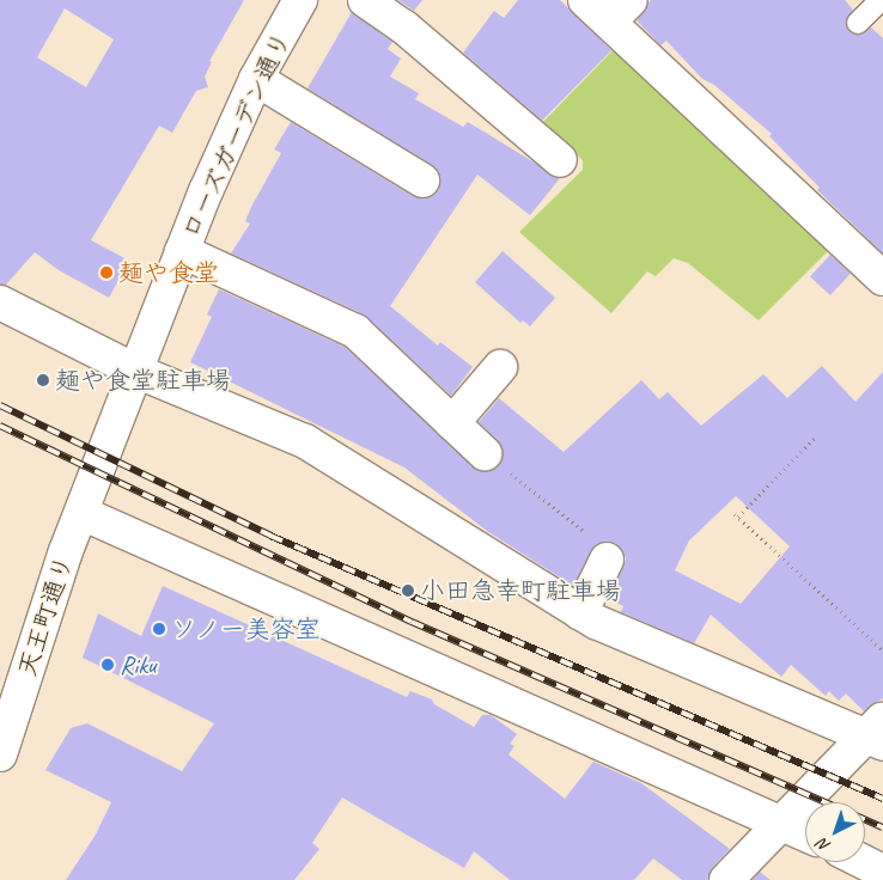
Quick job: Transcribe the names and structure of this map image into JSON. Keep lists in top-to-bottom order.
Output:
{
  "streets": {
    "street": ["ローズガーデン通り", "天王町通り"]
  },
  "crossings": [
    ["ローズガーデン通り", "天王町通り"]
  ],
  "places": [
    "麺や食堂",
    "麺や食堂駐車場",
    "小田急幸町駐車場",
    "ソノー美容室",
    "Riku"
  ],
  "north": "bottom left"
}
